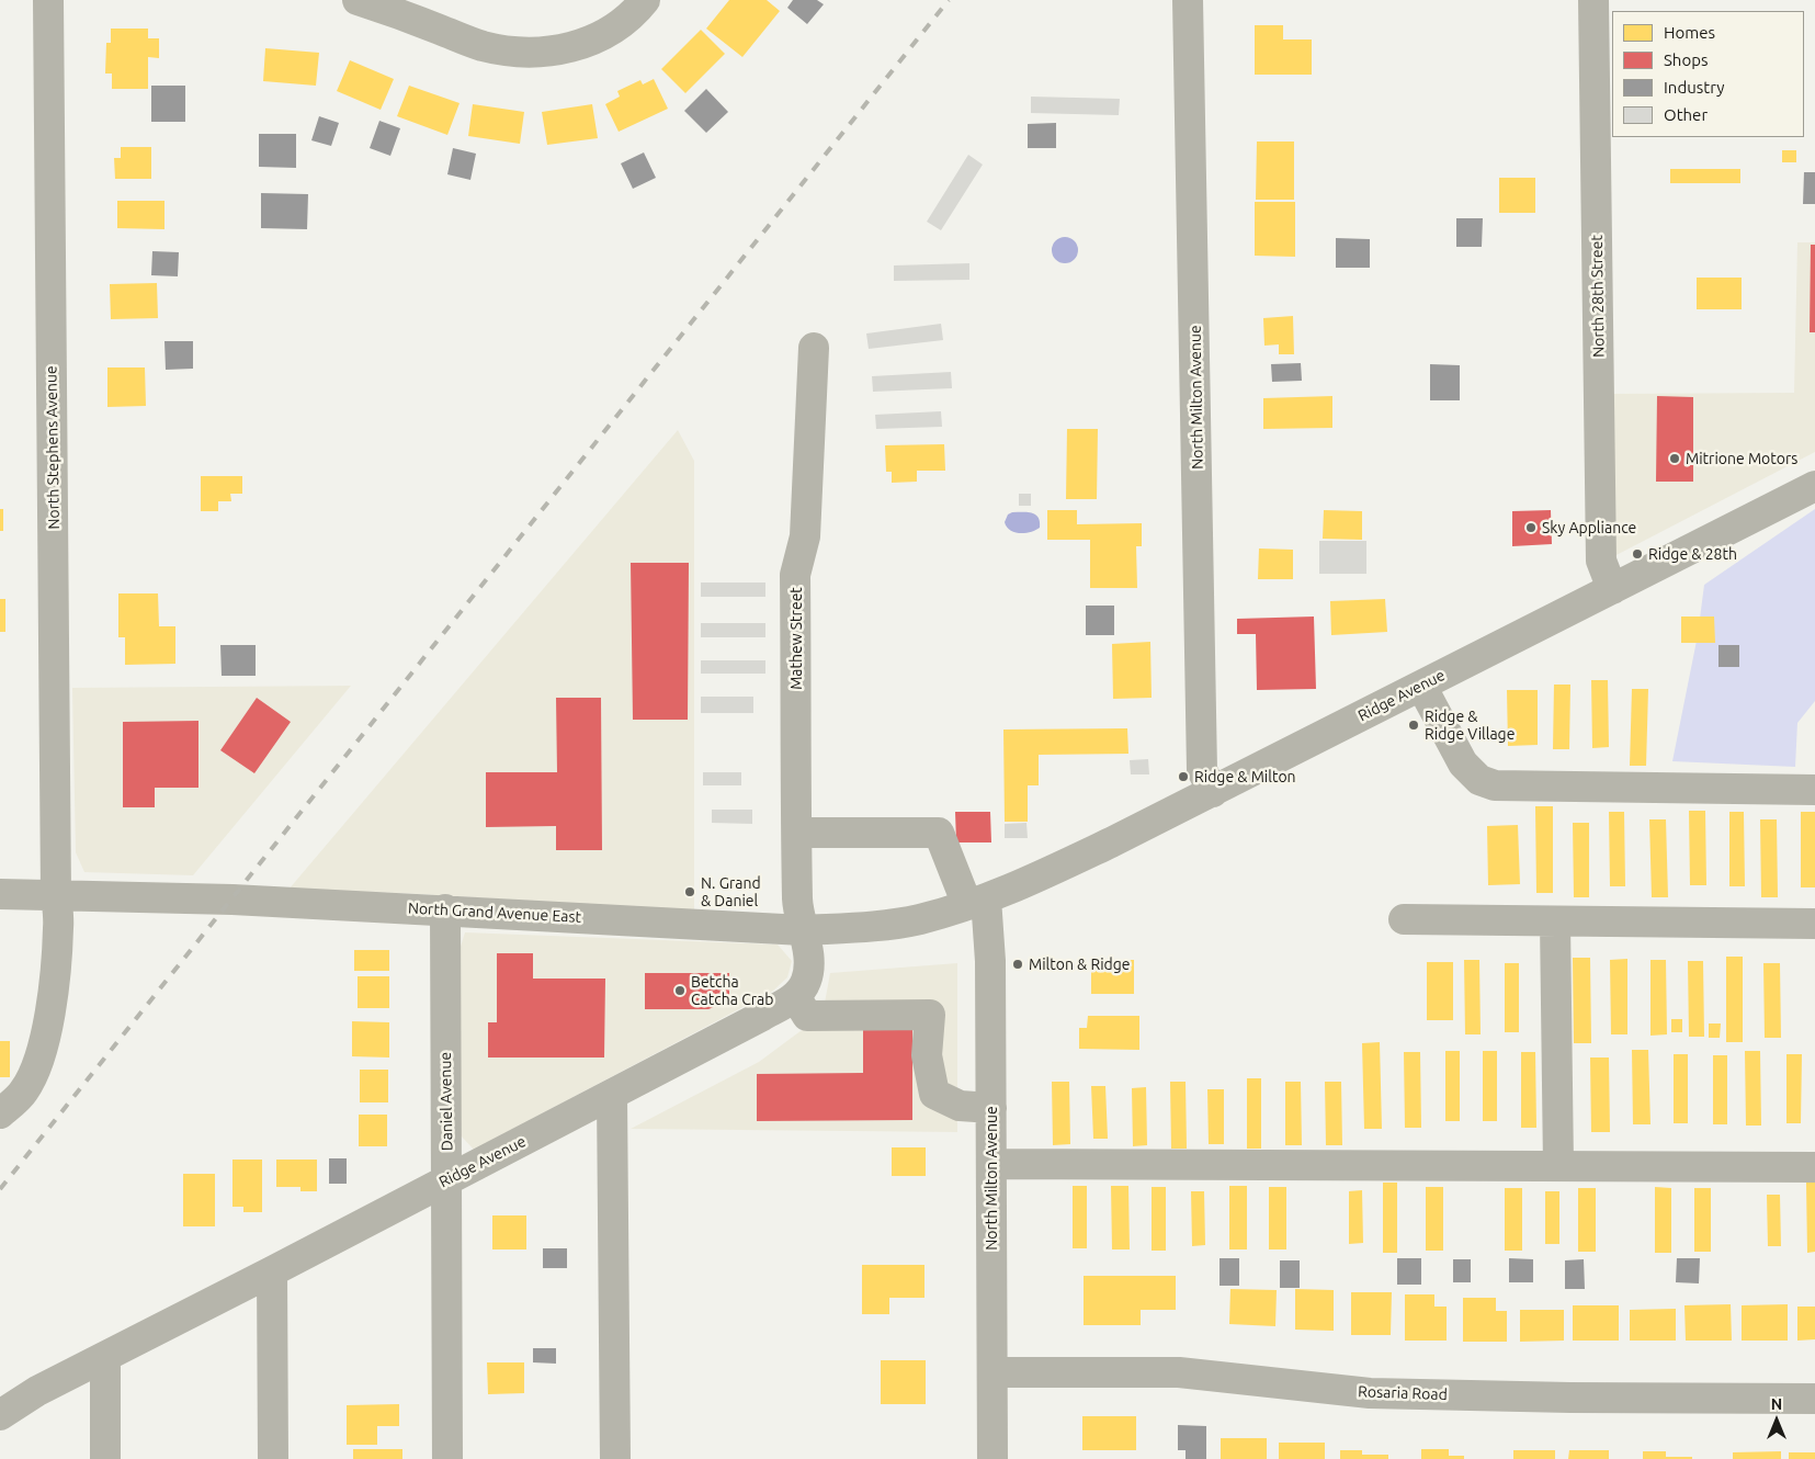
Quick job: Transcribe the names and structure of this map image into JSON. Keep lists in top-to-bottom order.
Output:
{
  "streets": {
    "street": [
      "North 28th Street",
      "North Milton Avenue",
      "North Stephens Avenue",
      "Mathew Street",
      "Ridge Avenue",
      "North Grand Avenue East",
      "Daniel Avenue",
      "Rosaria Road"
    ]
  },
  "crossings": [
    ["North 28th Street", "Ridge Avenue"],
    ["North Milton Avenue", "Mathew Street"],
    ["North Milton Avenue", "Ridge Avenue"],
    ["North Milton Avenue", "North Grand Avenue East"],
    ["North Milton Avenue", "Rosaria Road"],
    ["North Stephens Avenue", "North Grand Avenue East"],
    ["Mathew Street", "North Grand Avenue East"],
    ["Ridge Avenue", "North Grand Avenue East"],
    ["Ridge Avenue", "Daniel Avenue"],
    ["North Grand Avenue East", "Daniel Avenue"]
  ],
  "places": [
    "Mitrione Motors",
    "Sky Appliance",
    "Ridge & 28th",
    "Ridge & Ridge Village",
    "Ridge & Milton",
    "N. Grand & Daniel",
    "Milton & Ridge",
    "Betcha Catcha Crab"
  ],
  "legend": [
    "Homes",
    "Shops",
    "Industry",
    "Other"
  ],
  "north": "top"
}
